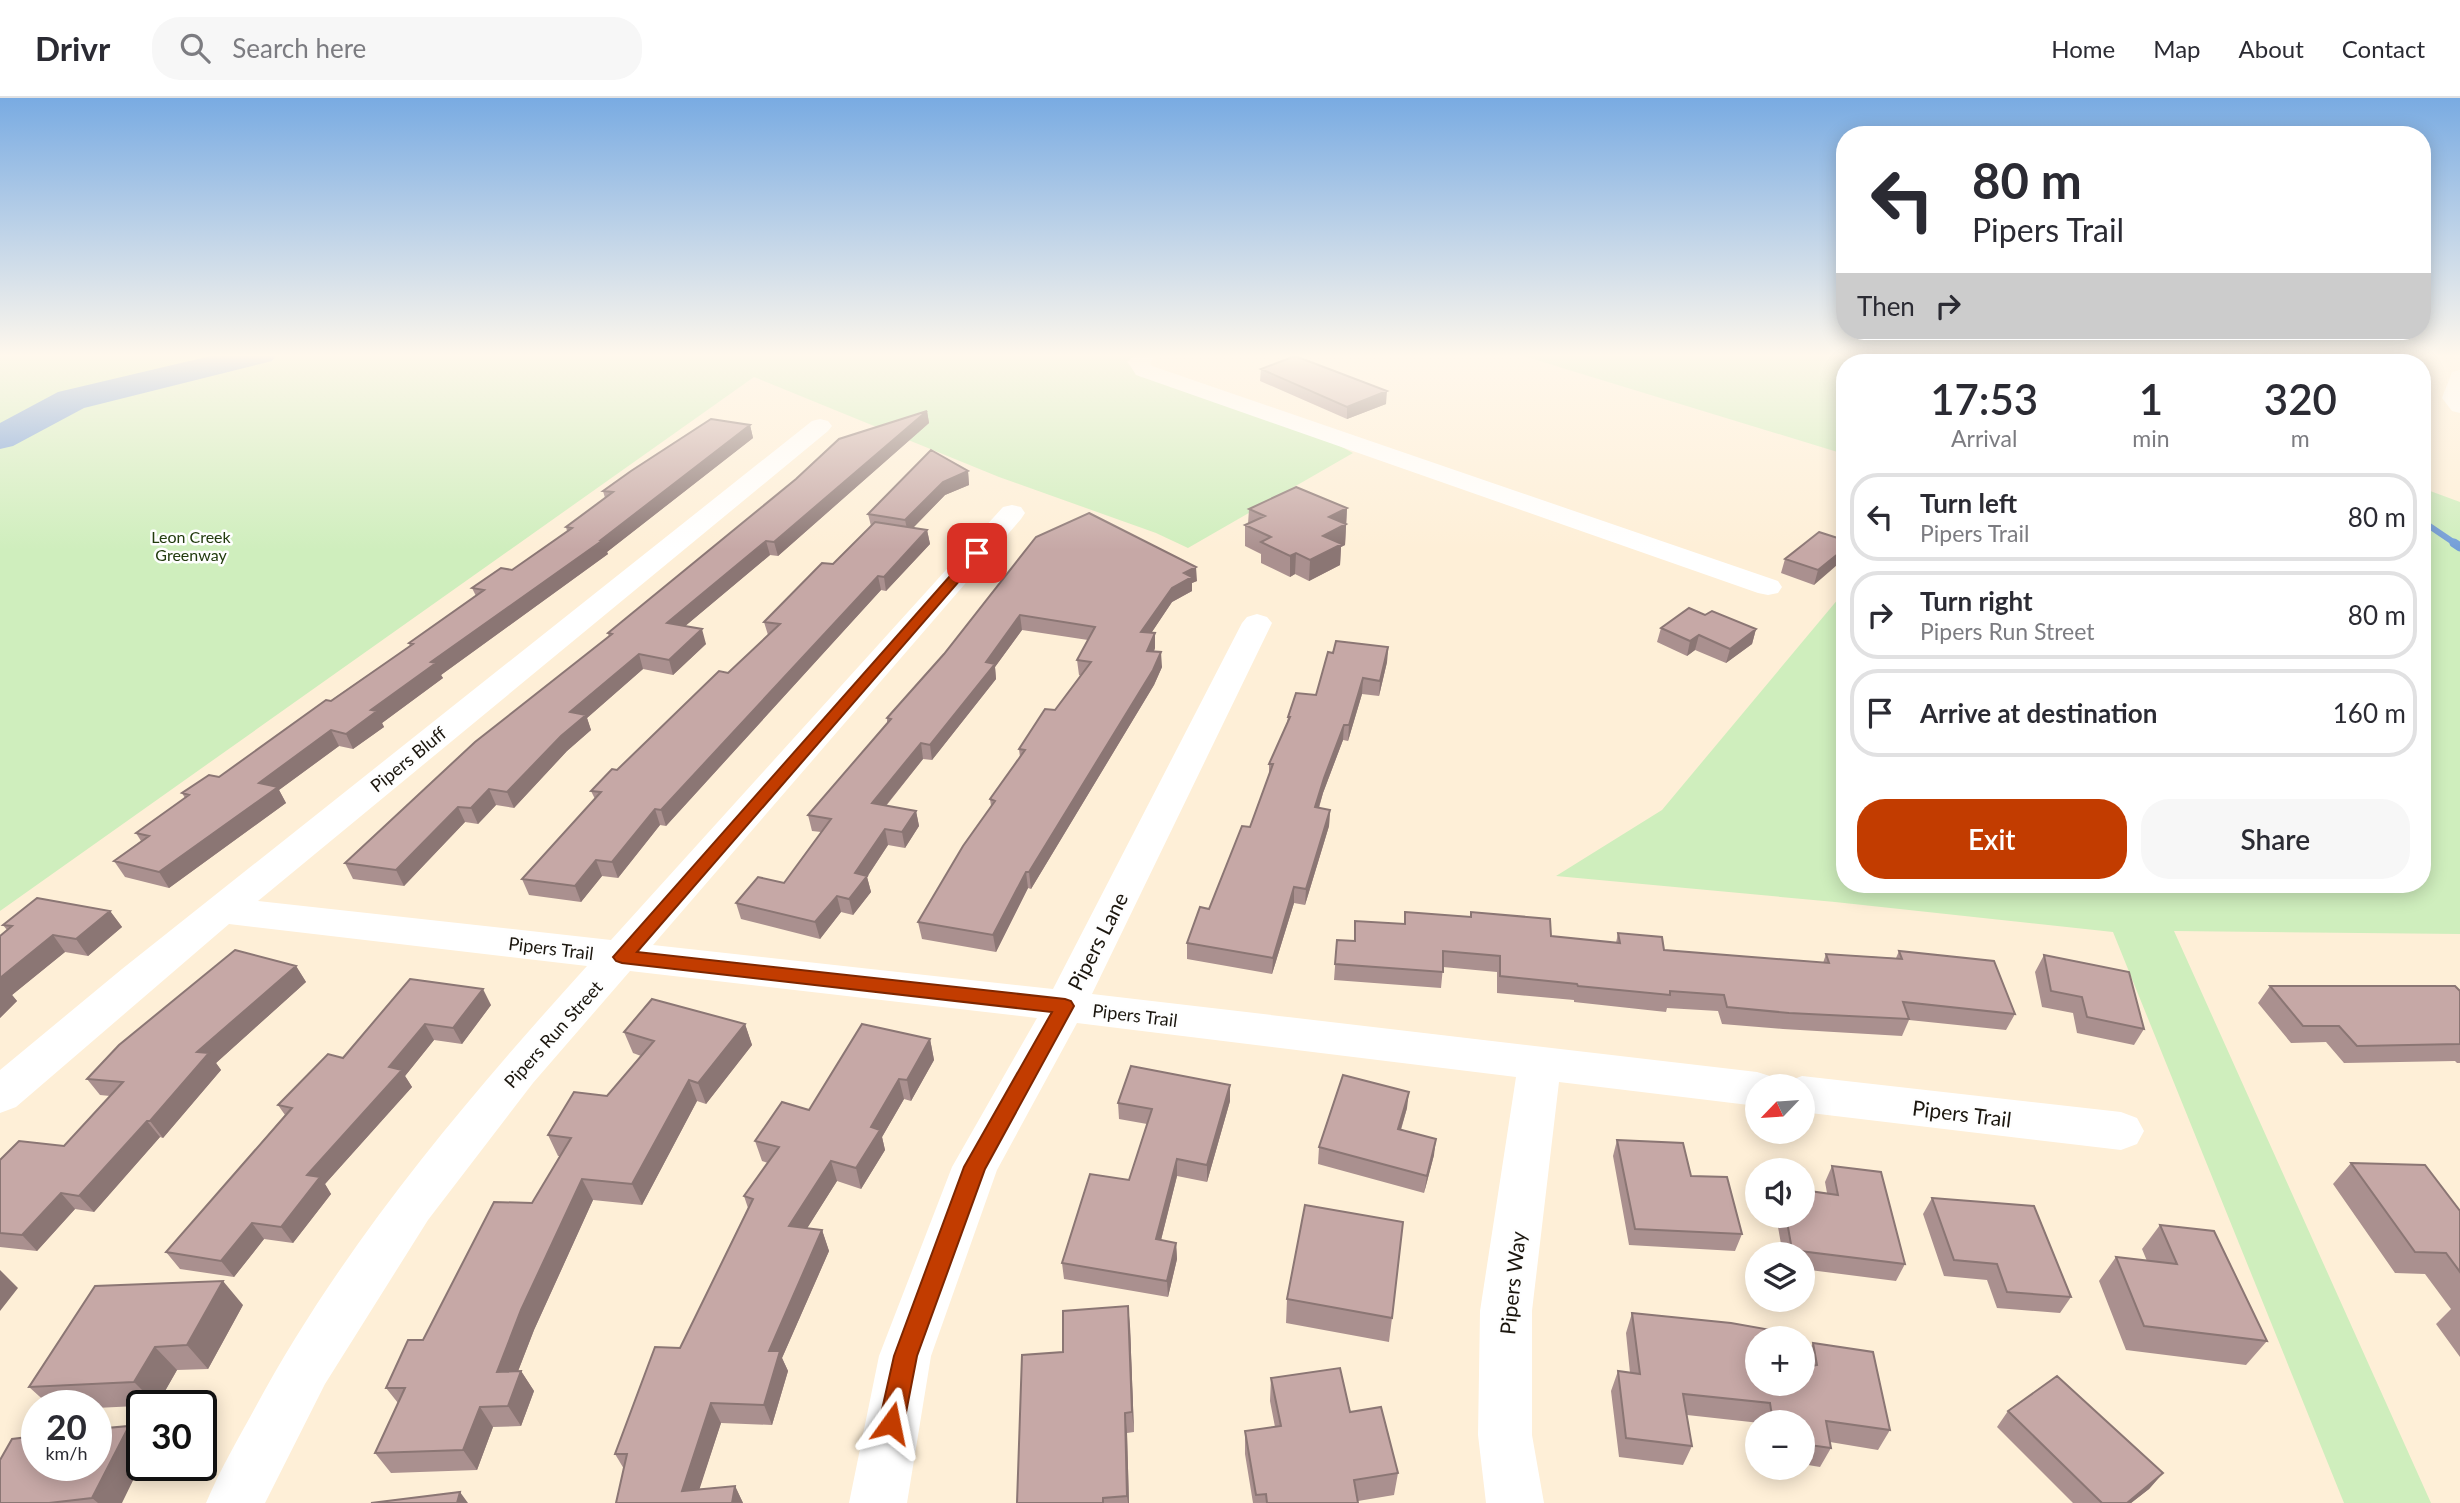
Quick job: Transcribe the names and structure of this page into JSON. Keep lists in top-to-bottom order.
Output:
{
  "streets": {
    "street": [
      "Pipers Bluff",
      "Pipers Lane",
      "Pipers Trail",
      "Pipers Run Street",
      "Pipers Way"
    ]
  },
  "crossings": [
    ["Pipers Bluff", "Pipers Trail"],
    ["Pipers Lane", "Pipers Trail"],
    ["Pipers Trail", "Pipers Run Street"],
    ["Pipers Trail", "Pipers Way"]
  ],
  "parks": ["Leon Creek Greenway"],
  "north": "bottom left",
  "page": {
    "header": "Drivr",
    "search": "Search here",
    "nav": [
      "Home",
      "Map",
      "About",
      "Contact"
    ],
    "turn": ["80 m", "Pipers Trail"],
    "then": "Then",
    "eta": [
      "17:53",
      "Arrival",
      "1",
      "min",
      "320",
      "m"
    ],
    "list": [
      {
        "name": "Turn left",
        "note": "Pipers Trail",
        "value": "80 m"
      },
      {
        "name": "Turn right",
        "note": "Pipers Run Street",
        "value": "80 m"
      },
      {
        "name": "Arrive at destination",
        "value": "160 m"
      }
    ],
    "buttons": ["Exit", "Share"],
    "map_buttons": ["+", "−"],
    "speed": "20 km/h",
    "limit": "30"
  }
}
